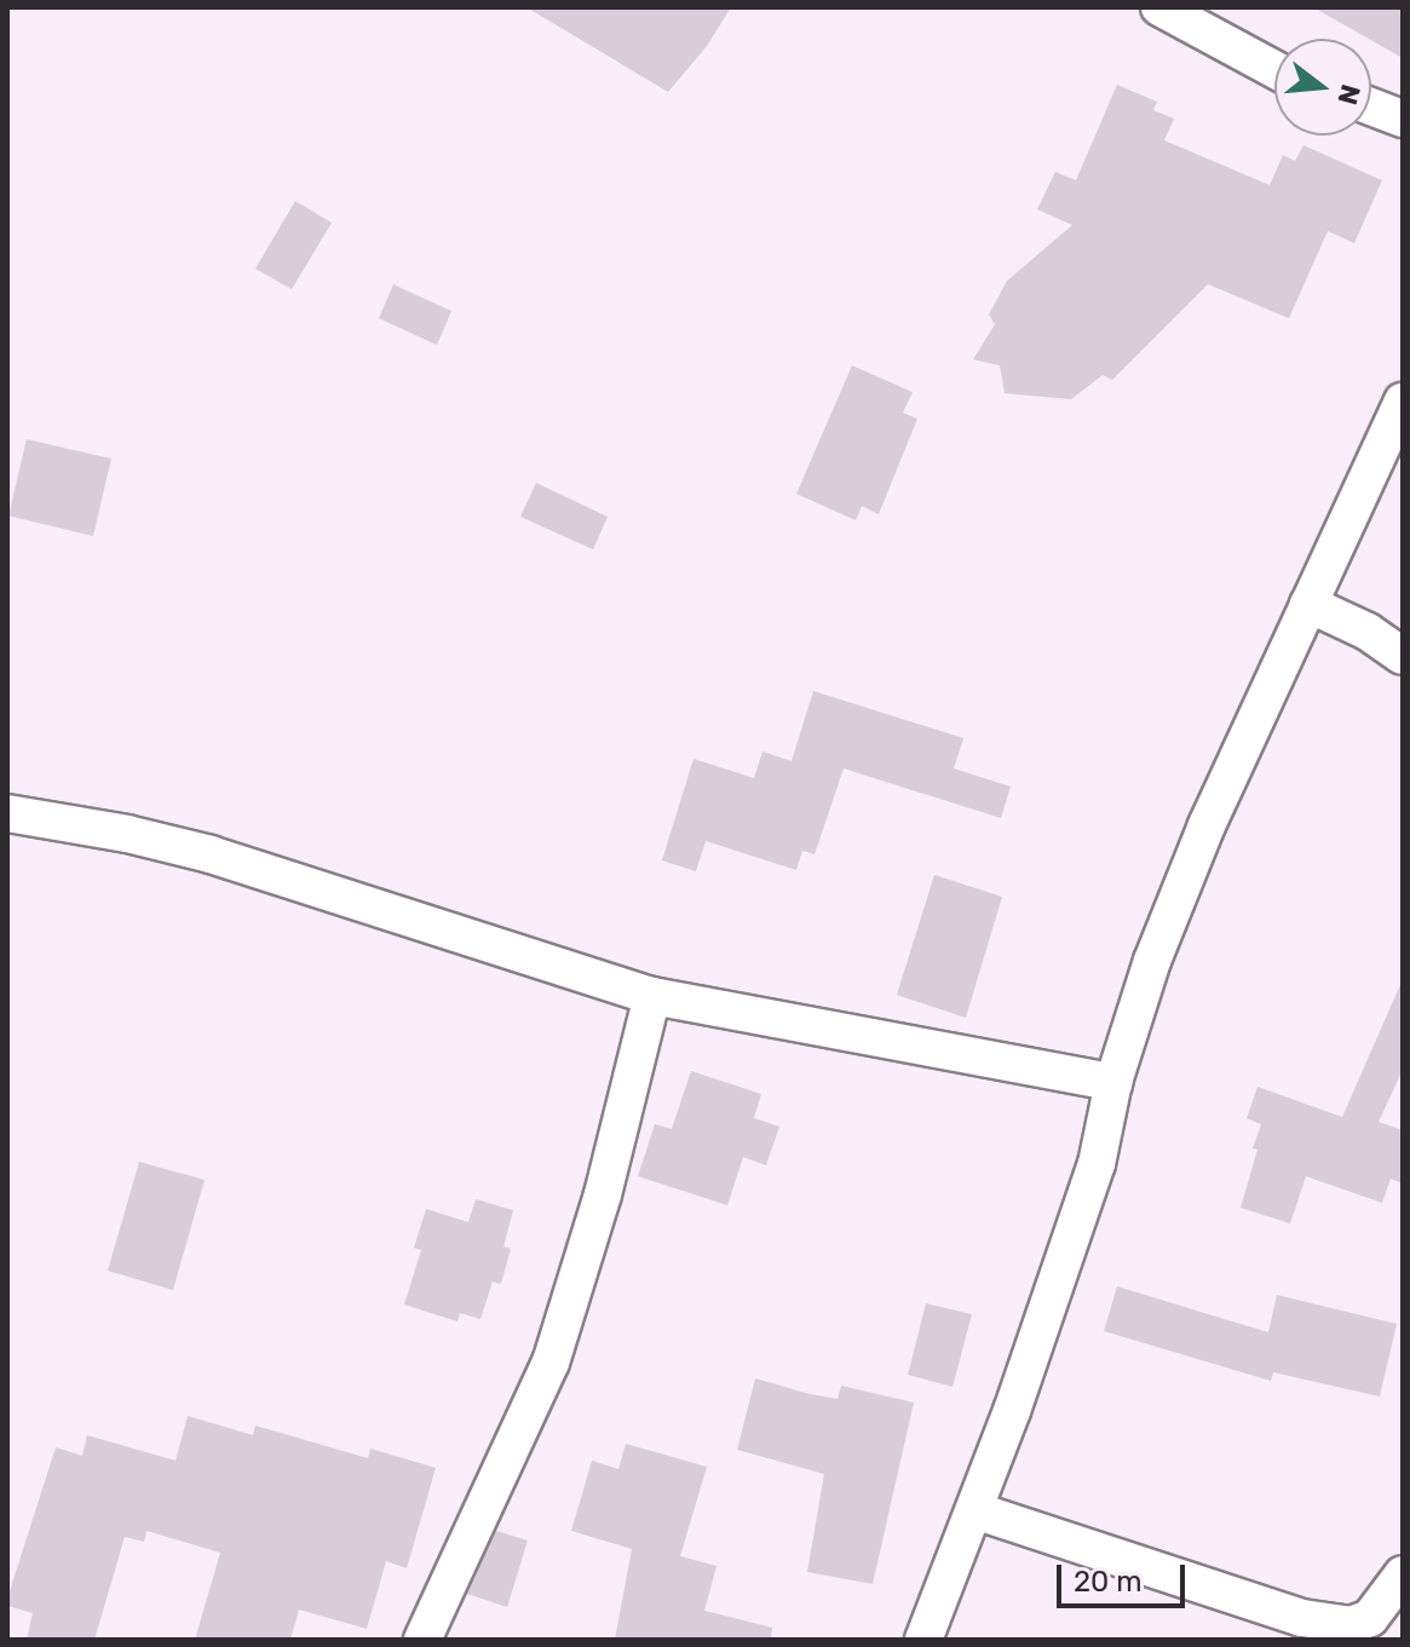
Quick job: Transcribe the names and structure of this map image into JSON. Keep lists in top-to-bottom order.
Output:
{
  "scale_bar": "20 m",
  "north": "right"
}
